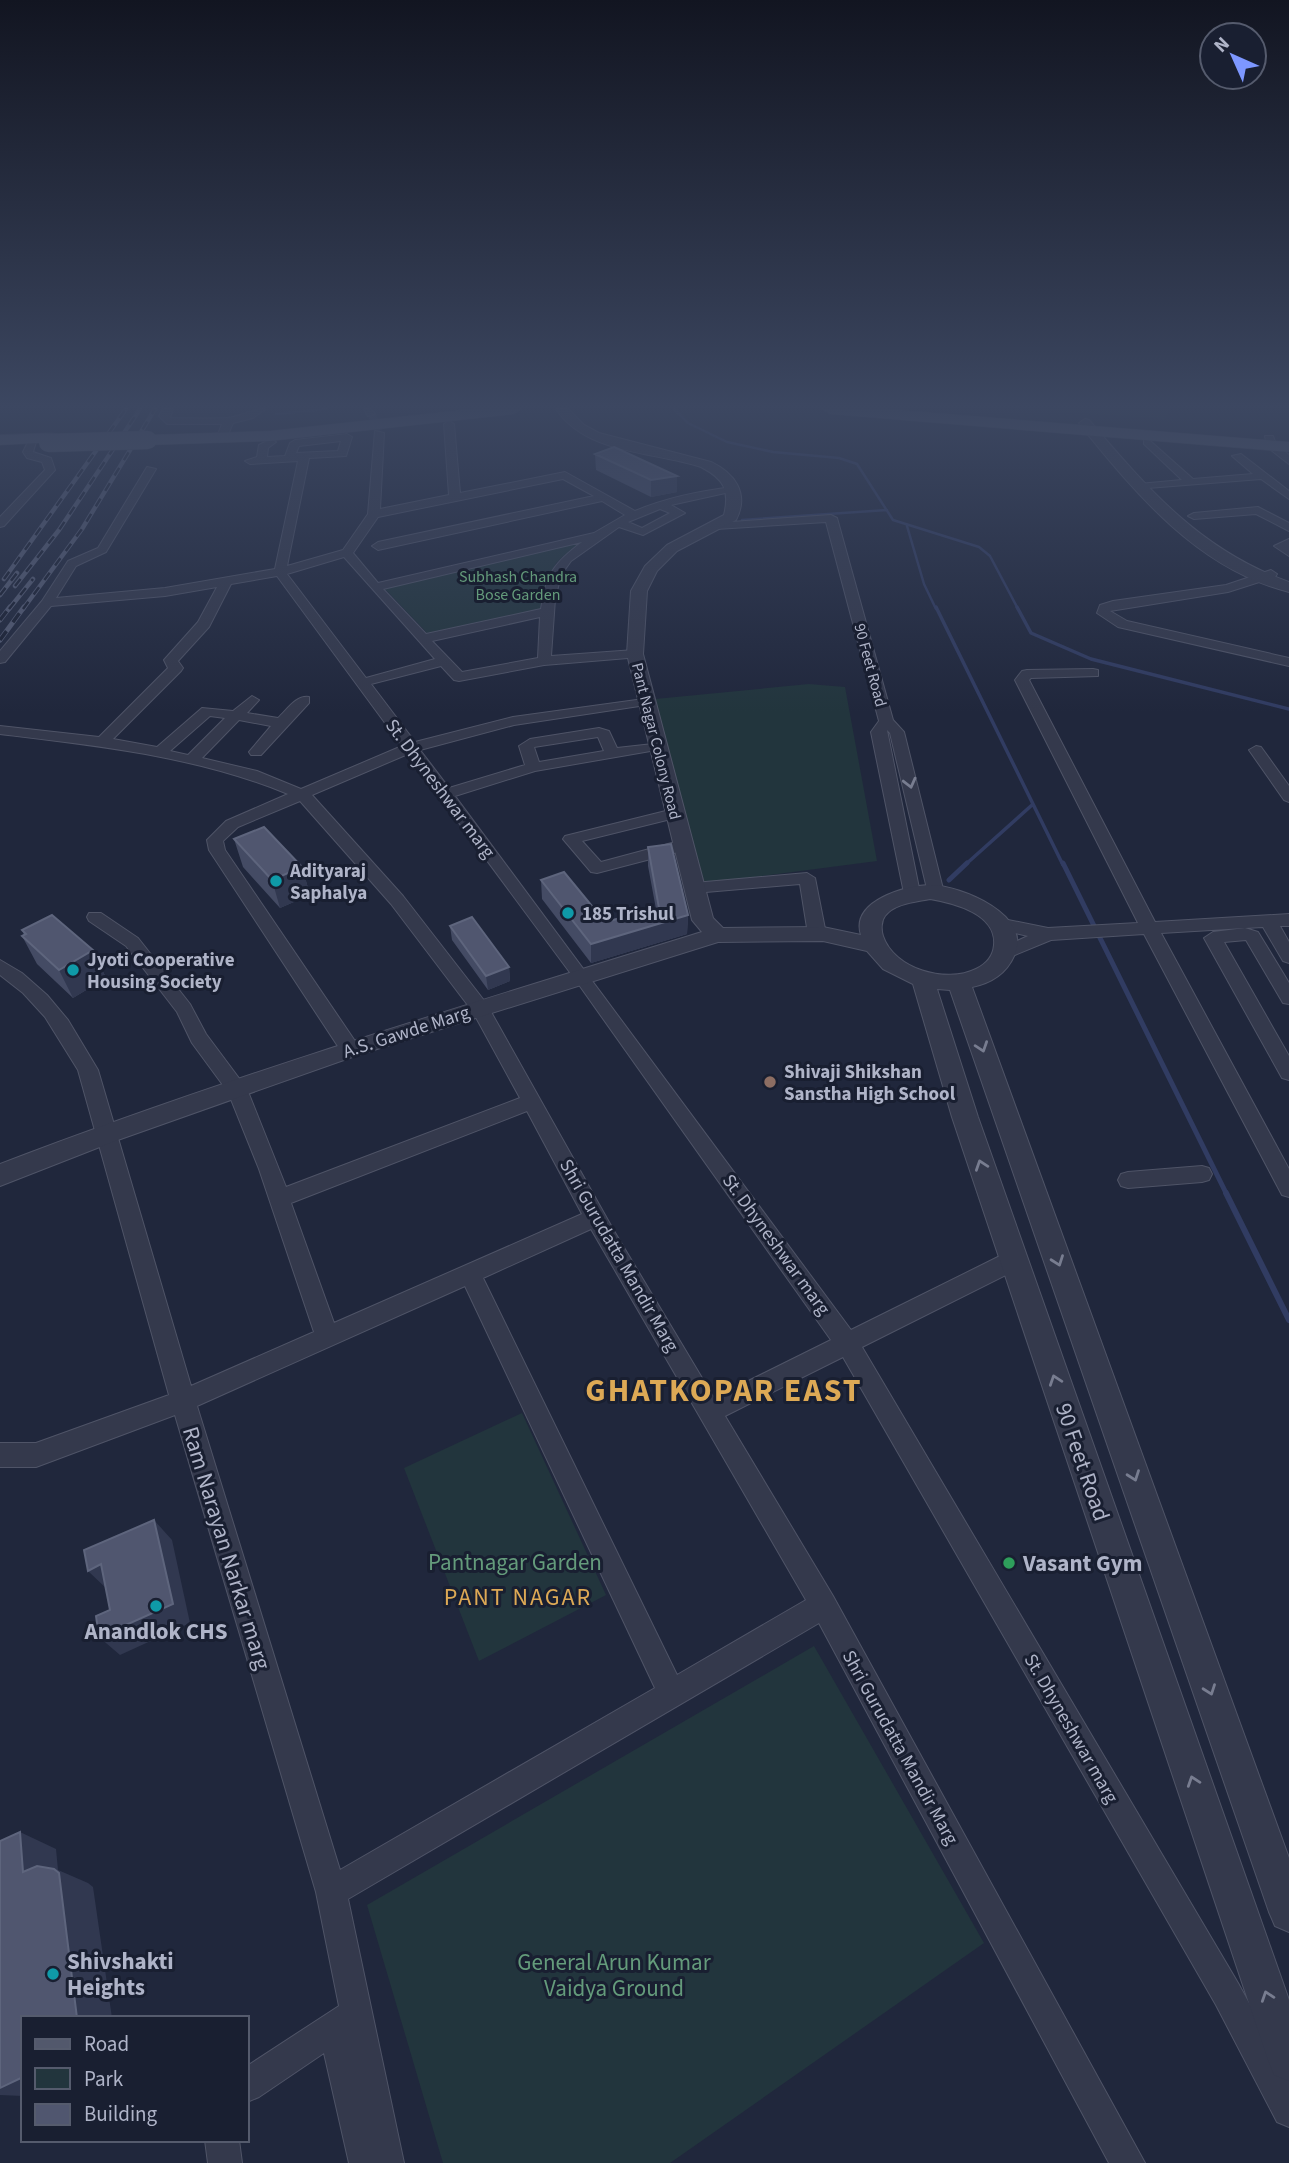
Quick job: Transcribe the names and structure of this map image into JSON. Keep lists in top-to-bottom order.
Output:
{
  "streets": {
    "street": [
      "90 Feet Road",
      "Pant Nagar Colony Road",
      "St. Dhyneshwar marg",
      "A.S. Gawde Marg",
      "Shri Gurudatta Mandir Marg",
      "Ram Narayan Narkar marg"
    ]
  },
  "crossings": [
    ["90 Feet Road", "Pant Nagar Colony Road"],
    ["90 Feet Road", "A.S. Gawde Marg"],
    ["Pant Nagar Colony Road", "A.S. Gawde Marg"],
    ["St. Dhyneshwar marg", "A.S. Gawde Marg"],
    ["A.S. Gawde Marg", "Shri Gurudatta Mandir Marg"],
    ["A.S. Gawde Marg", "Ram Narayan Narkar marg"]
  ],
  "districts": ["GHATKOPAR EAST", "PANT NAGAR"],
  "parks": ["Subhash Chandra Bose Garden", "Pantnagar Garden", "General Arun Kumar Vaidya Ground"],
  "places": [
    "Adityaraj Saphalya",
    "185 Trishul",
    "Jyoti Cooperative Housing Society",
    "Shivaji Shikshan Sanstha High School",
    "Vasant Gym",
    "Anandlok CHS",
    "Shivshakti Heights"
  ],
  "legend": ["Road", "Park", "Building"],
  "north": "top left"
}
